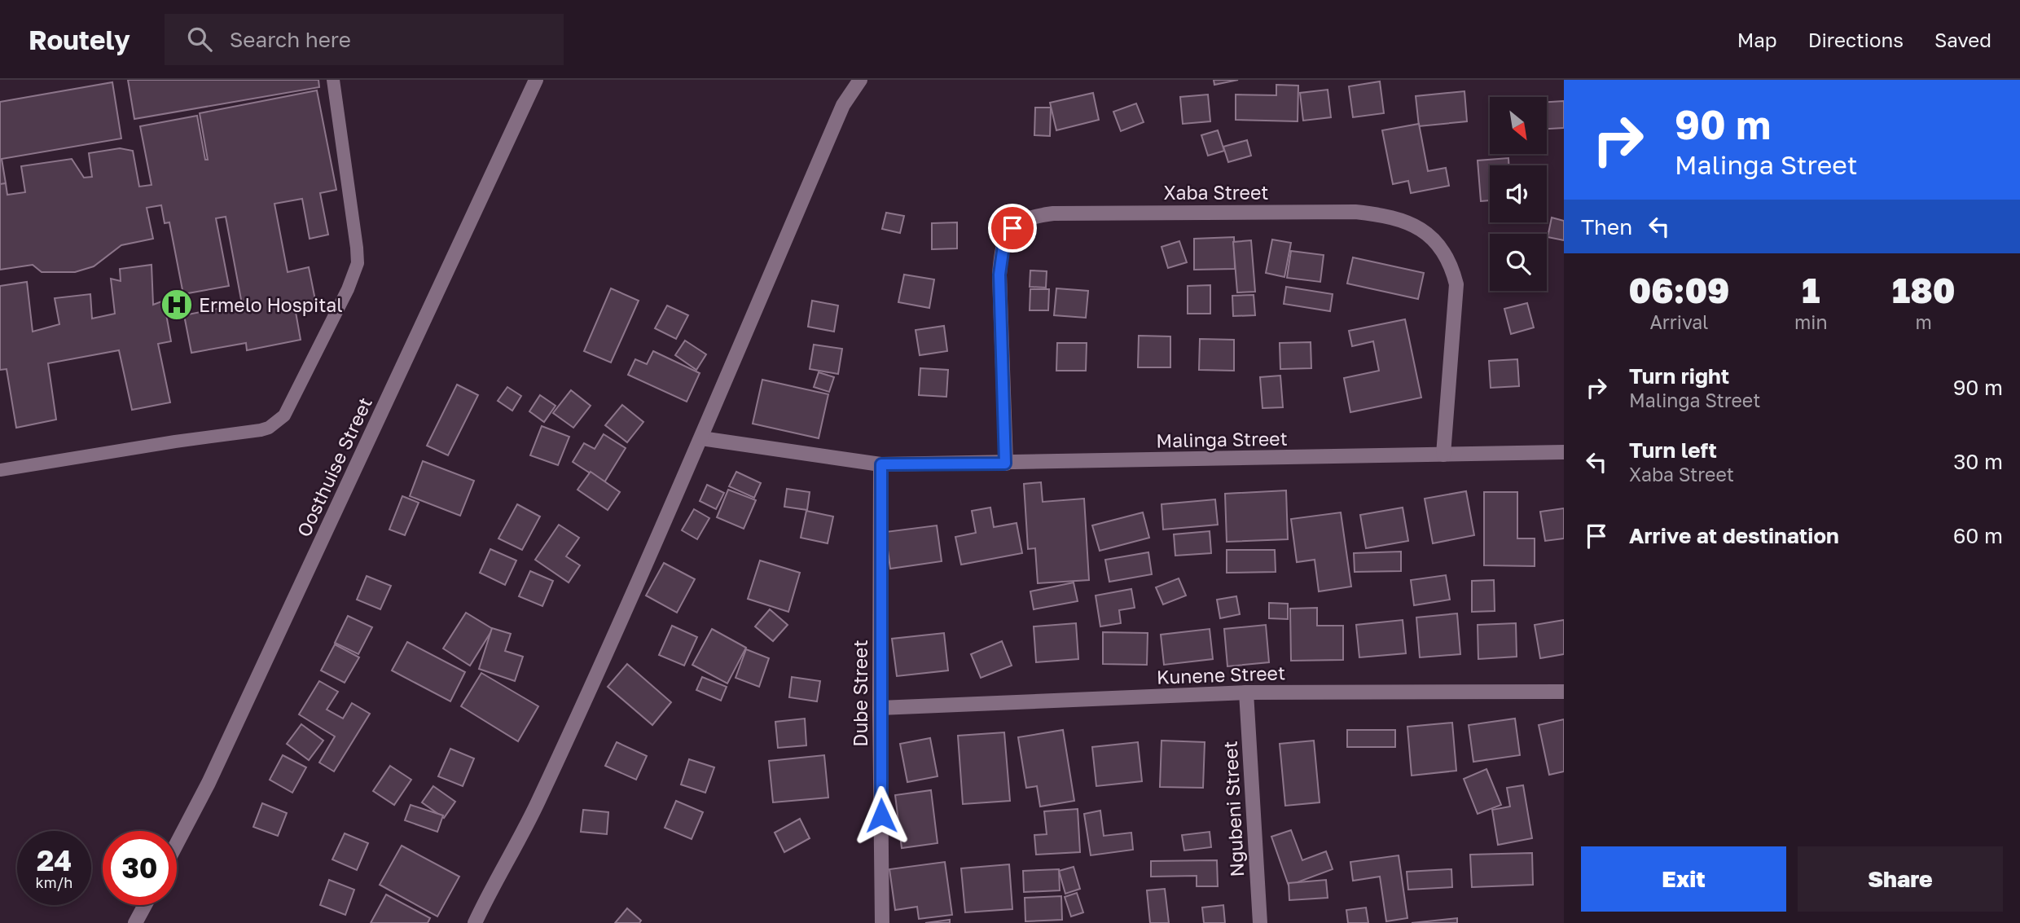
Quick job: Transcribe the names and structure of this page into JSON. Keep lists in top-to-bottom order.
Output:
{
  "streets": {
    "street": [
      "Xaba Street",
      "Malinga Street",
      "Oosthuise Street",
      "Kunene Street",
      "Dube Street",
      "Ngubeni Street"
    ]
  },
  "crossings": [
    ["Xaba Street", "Malinga Street"],
    ["Malinga Street", "Dube Street"],
    ["Kunene Street", "Dube Street"],
    ["Kunene Street", "Ngubeni Street"]
  ],
  "places": {
    "hospital": ["Ermelo Hospital"]
  },
  "north": "bottom right",
  "page": {
    "header": "Routely",
    "search": "Search here",
    "nav": ["Map", "Directions", "Saved"],
    "turn": ["90 m", "Malinga Street"],
    "then": "Then",
    "eta": [
      "06:09",
      "Arrival",
      "1",
      "min",
      "180",
      "m"
    ],
    "list": [
      {
        "name": "Turn right",
        "note": "Malinga Street",
        "value": "90 m"
      },
      {
        "name": "Turn left",
        "note": "Xaba Street",
        "value": "30 m"
      },
      {
        "name": "Arrive at destination",
        "value": "60 m"
      }
    ],
    "speed": "24 km/h",
    "limit": "30",
    "buttons": ["Exit", "Share"]
  }
}
